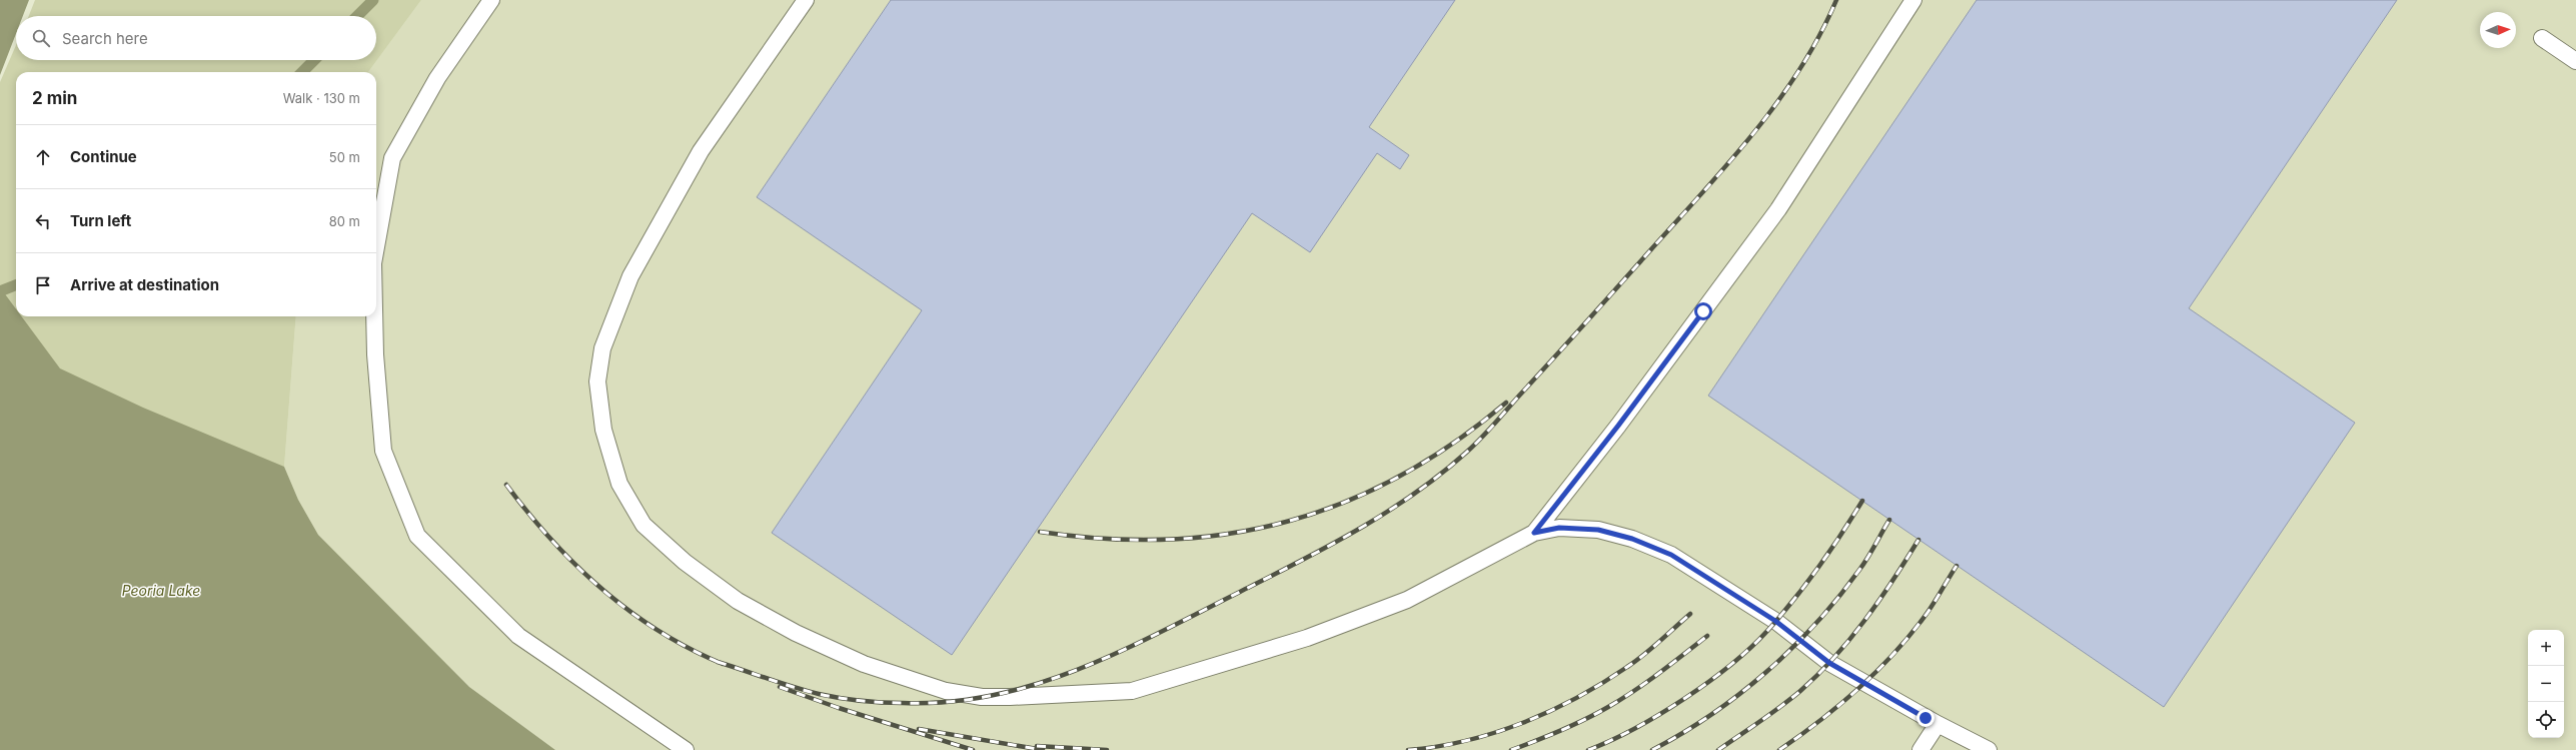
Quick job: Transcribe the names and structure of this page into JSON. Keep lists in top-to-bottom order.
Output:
{
  "water": ["Peoria Lake"],
  "north": "right",
  "page": {
    "search": "Search here",
    "heading": ["2 min", "Walk · 130 m"],
    "list": [
      ["Continue", "50 m"],
      ["Turn left", "80 m"],
      "Arrive at destination"
    ],
    "map_buttons": ["+", "−"]
  }
}
